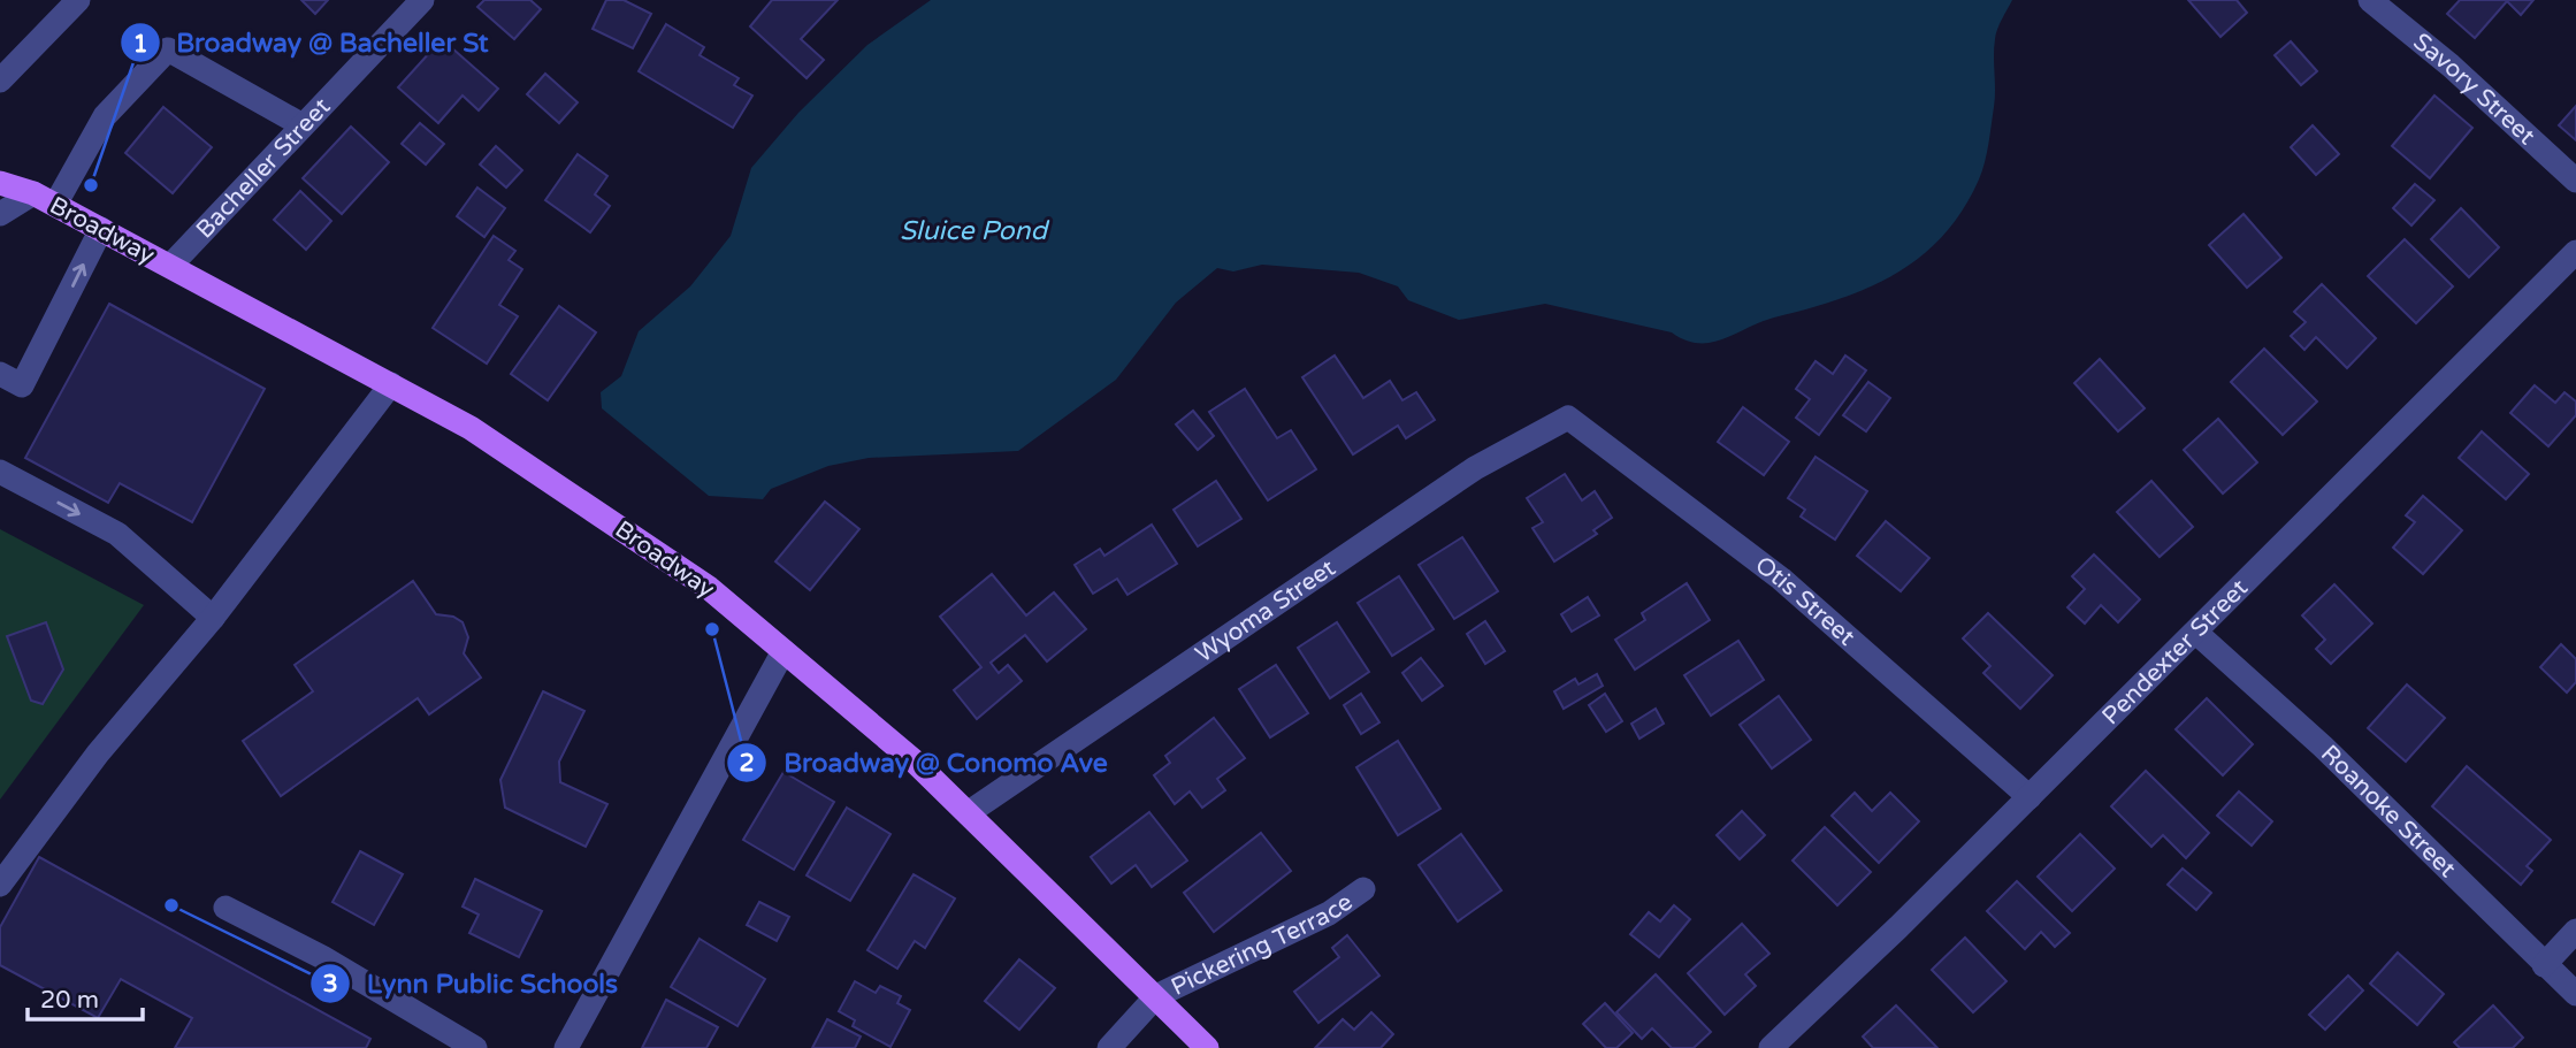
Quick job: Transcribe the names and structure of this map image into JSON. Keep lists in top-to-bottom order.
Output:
{
  "streets": {
    "main road": ["Broadway"],
    "street": [
      "Savory Street",
      "Bacheller Street",
      "Otis Street",
      "Wyoma Street",
      "Pendexter Street",
      "Roanoke Street",
      "Pickering Terrace"
    ]
  },
  "crossings": [
    ["Bacheller Street", "Broadway"],
    ["Broadway", "Wyoma Street"],
    ["Broadway", "Pickering Terrace"],
    ["Otis Street", "Wyoma Street"],
    ["Otis Street", "Pendexter Street"],
    ["Pendexter Street", "Roanoke Street"]
  ],
  "water": ["Sluice Pond"],
  "places": ["Broadway @ Bacheller St", "Broadway @ Conomo Ave", "Lynn Public Schools"],
  "scale_bar": "20 m"
}
